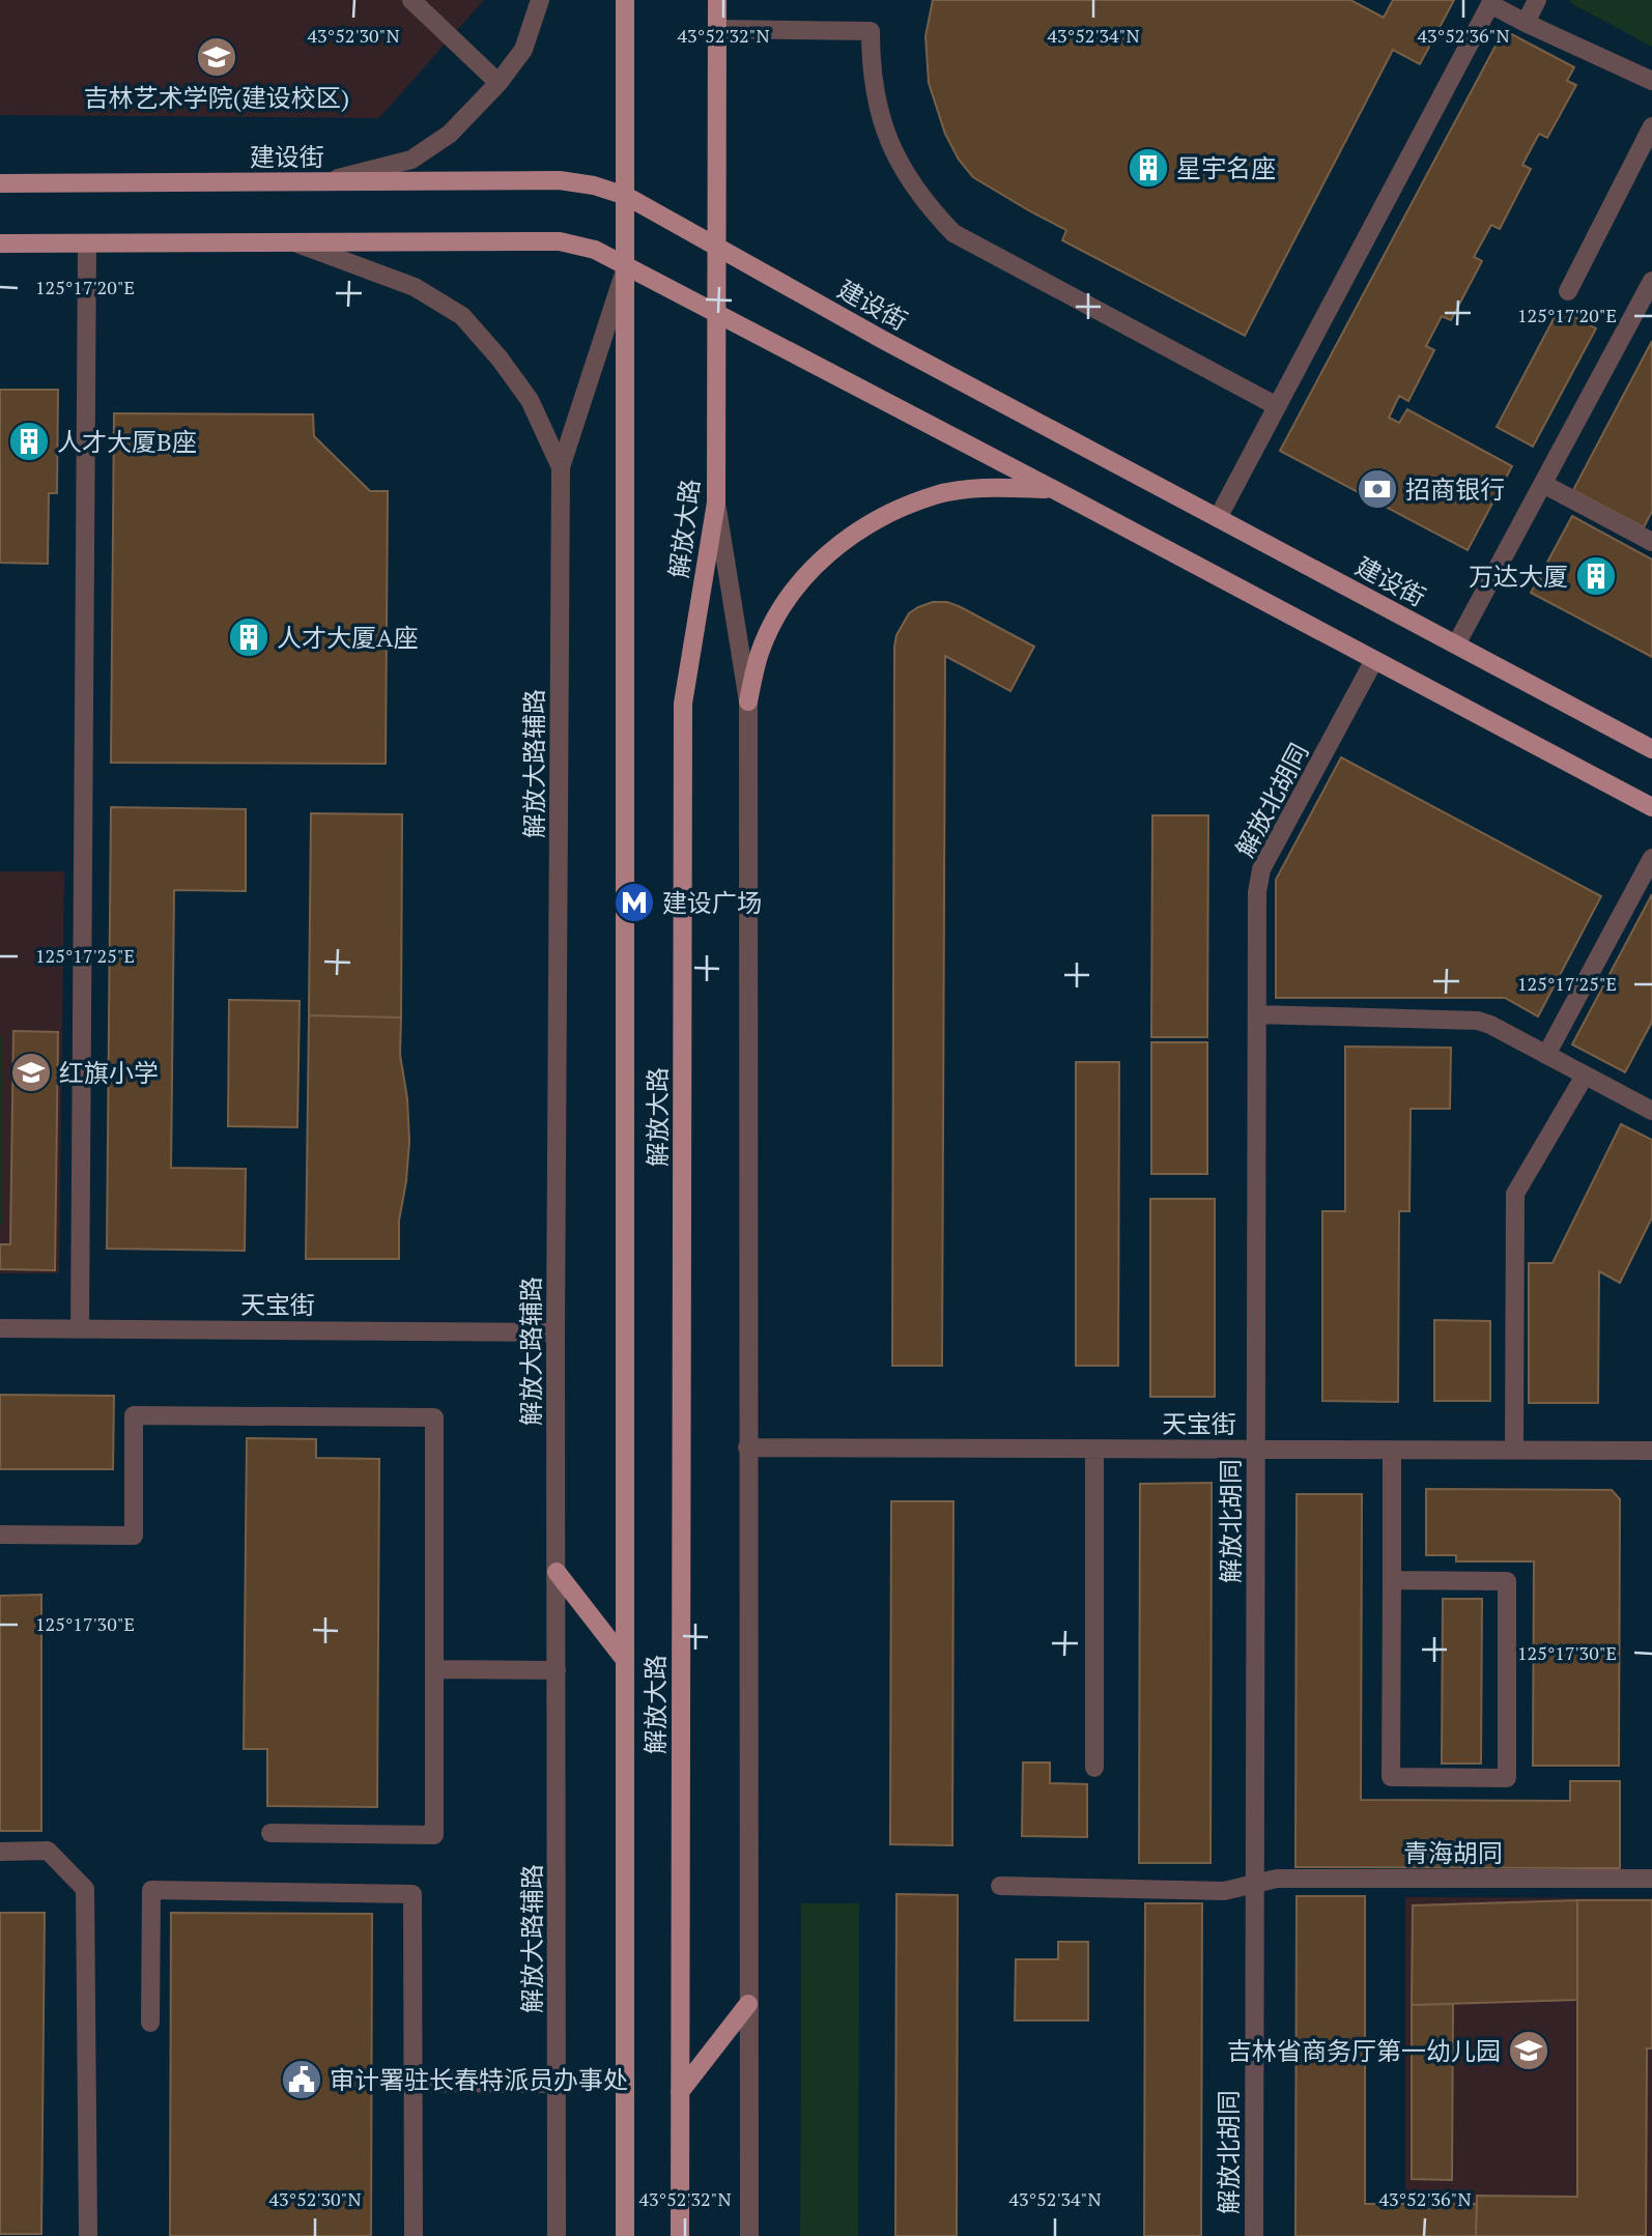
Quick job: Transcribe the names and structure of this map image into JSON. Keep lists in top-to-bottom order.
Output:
{
  "streets": {
    "main road": ["建设街", "解放大路"],
    "street": [
      "解放大路辅路",
      "解放北胡同",
      "天宝街",
      "青海胡同"
    ]
  },
  "crossings": [
    ["建设街", "解放大路"],
    ["解放大路辅路", "天宝街"],
    ["解放北胡同", "天宝街"],
    ["解放北胡同", "青海胡同"]
  ],
  "places": {
    "school or university": ["吉林艺术学院(建设校区)", "红旗小学", "吉林省商务厅第一幼儿园"],
    "building": [
      "星宇名座",
      "人才大厦B座",
      "万达大厦",
      "人才大厦A座"
    ],
    "bank": ["招商银行"],
    "metro station": ["建设广场"],
    "public building": ["审计署驻长春特派员办事处"]
  },
  "coordinates": [
    "43°52'30\"N",
    "43°52'32\"N",
    "43°52'34\"N",
    "43°52'36\"N",
    "125°17'20\"E",
    "125°17'25\"E",
    "125°17'30\"E"
  ]
}
